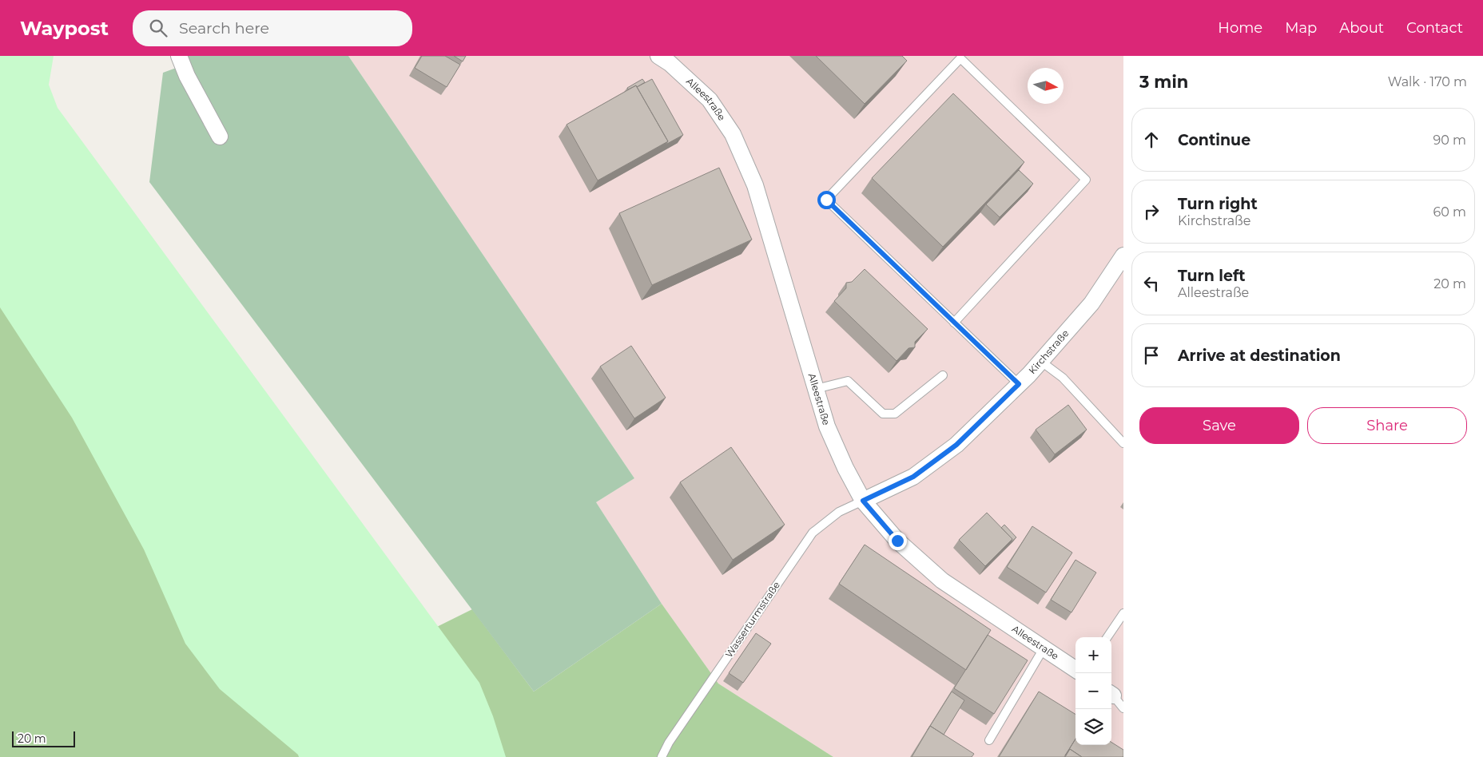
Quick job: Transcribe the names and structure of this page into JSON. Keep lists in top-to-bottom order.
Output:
{
  "streets": {
    "street": ["Alleestraße", "Kirchstraße"],
    "lane": ["Wasserturmstraße"]
  },
  "crossings": [
    ["Alleestraße", "Kirchstraße"],
    ["Alleestraße", "Wasserturmstraße"],
    ["Kirchstraße", "Wasserturmstraße"]
  ],
  "scale_bar": "20 m",
  "north": "right",
  "page": {
    "header": "Waypost",
    "search": "Search here",
    "nav": [
      "Home",
      "Map",
      "About",
      "Contact"
    ],
    "heading": ["3 min", "Walk · 170 m"],
    "list": [
      ["Continue", "90 m"],
      ["Turn right", "Kirchstraße", "60 m"],
      ["Turn left", "Alleestraße", "20 m"],
      "Arrive at destination"
    ],
    "buttons": ["Save", "Share"],
    "map_buttons": ["+", "−"],
    "scale": "20 m"
  }
}
